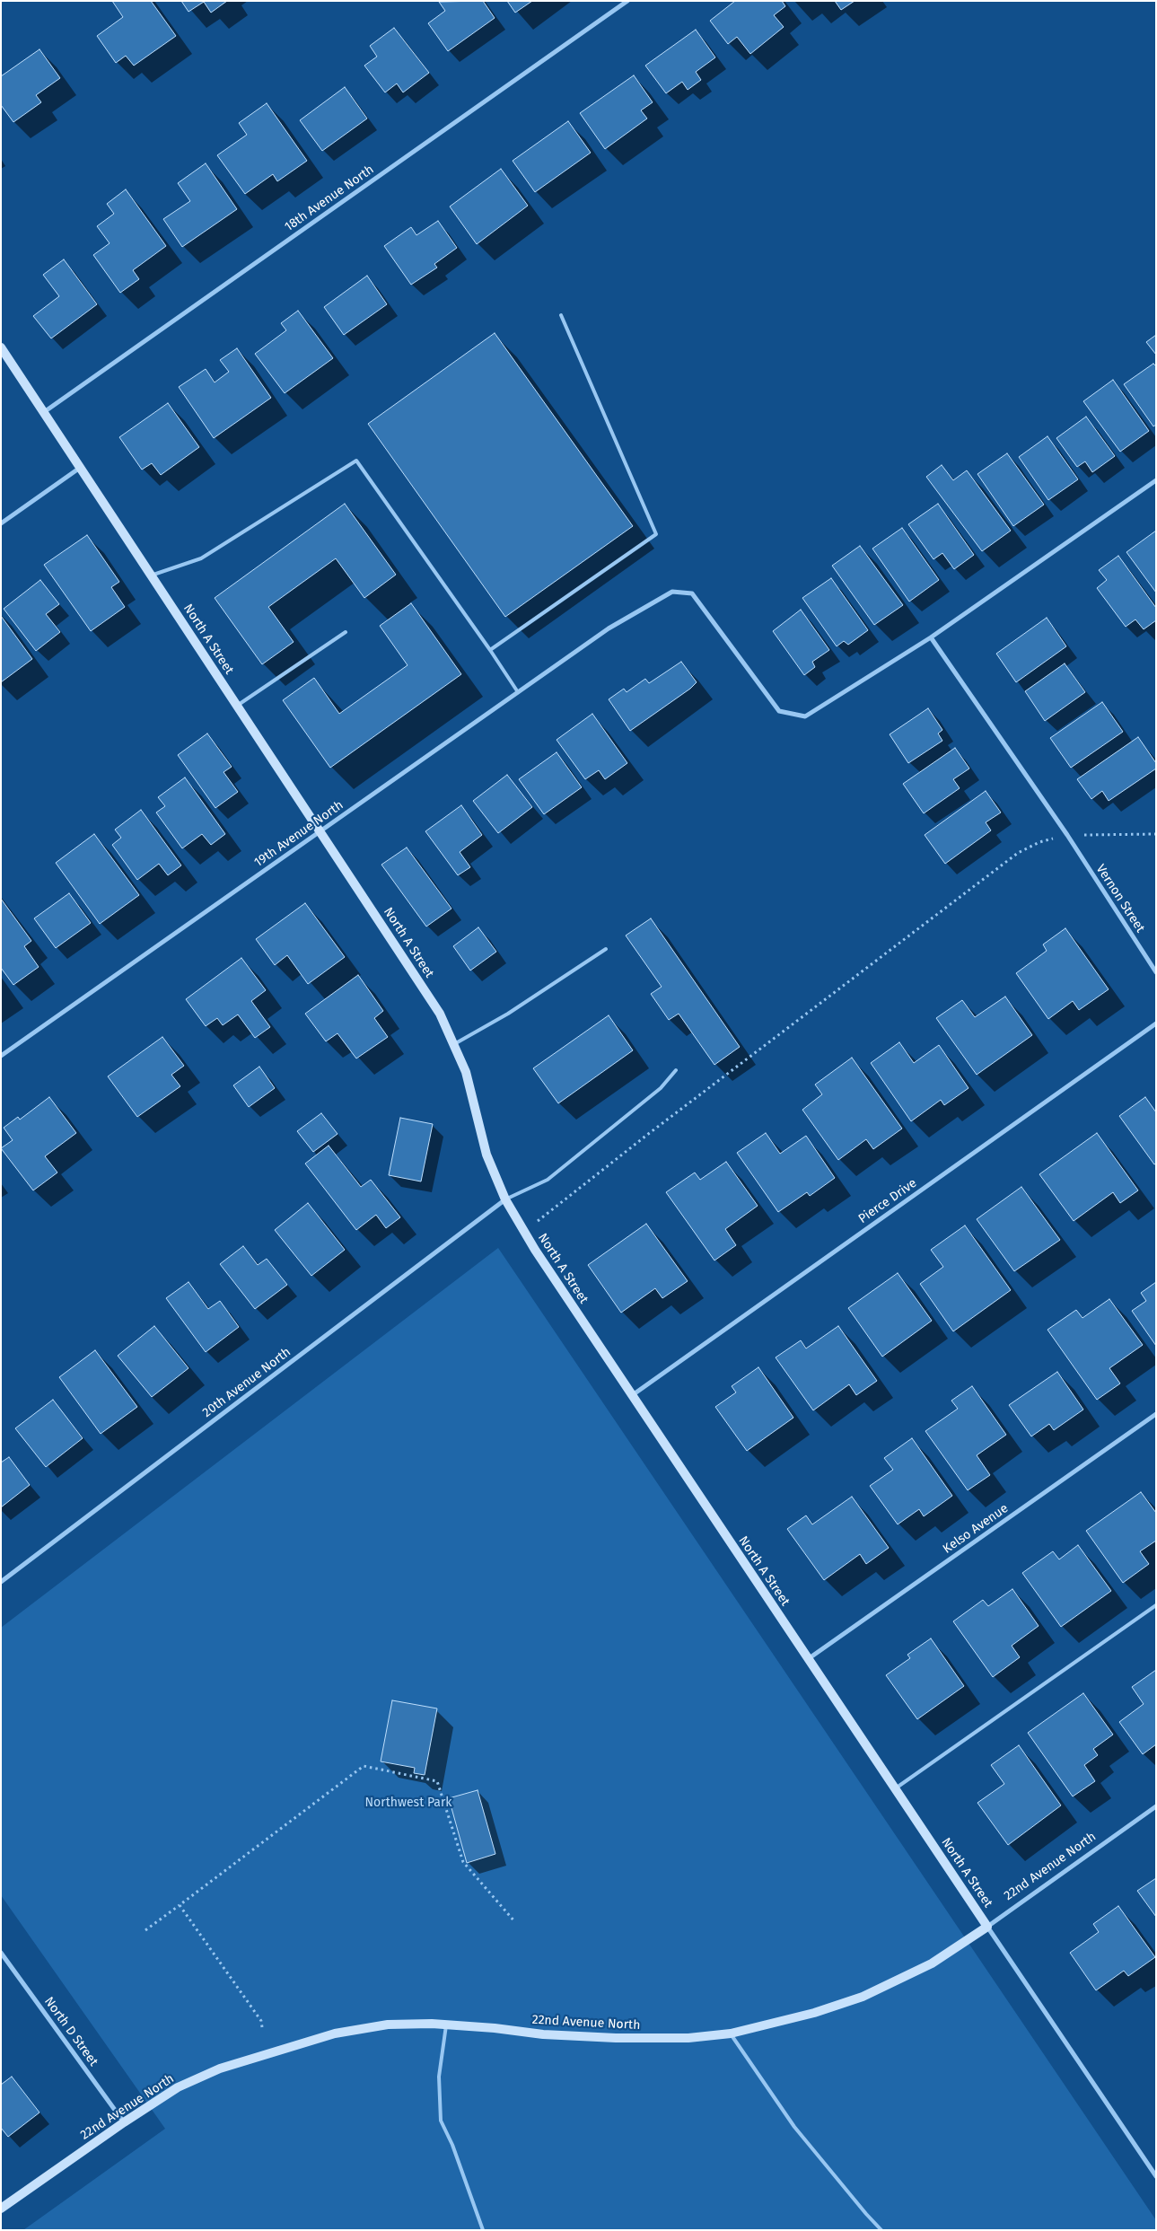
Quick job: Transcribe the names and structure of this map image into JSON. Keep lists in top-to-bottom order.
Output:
{
  "streets": {
    "street": [
      "18th Avenue North",
      "North A Street",
      "19th Avenue North",
      "Vernon Street",
      "Pierce Drive",
      "20th Avenue North",
      "Kelso Avenue",
      "22nd Avenue North",
      "North D Street"
    ]
  },
  "crossings": [
    ["18th Avenue North", "North A Street"],
    ["North A Street", "19th Avenue North"],
    ["North A Street", "Pierce Drive"],
    ["North A Street", "20th Avenue North"],
    ["North A Street", "Kelso Avenue"],
    ["North A Street", "22nd Avenue North"],
    ["19th Avenue North", "Vernon Street"],
    ["22nd Avenue North", "North D Street"]
  ],
  "parks": ["Northwest Park"]
}
